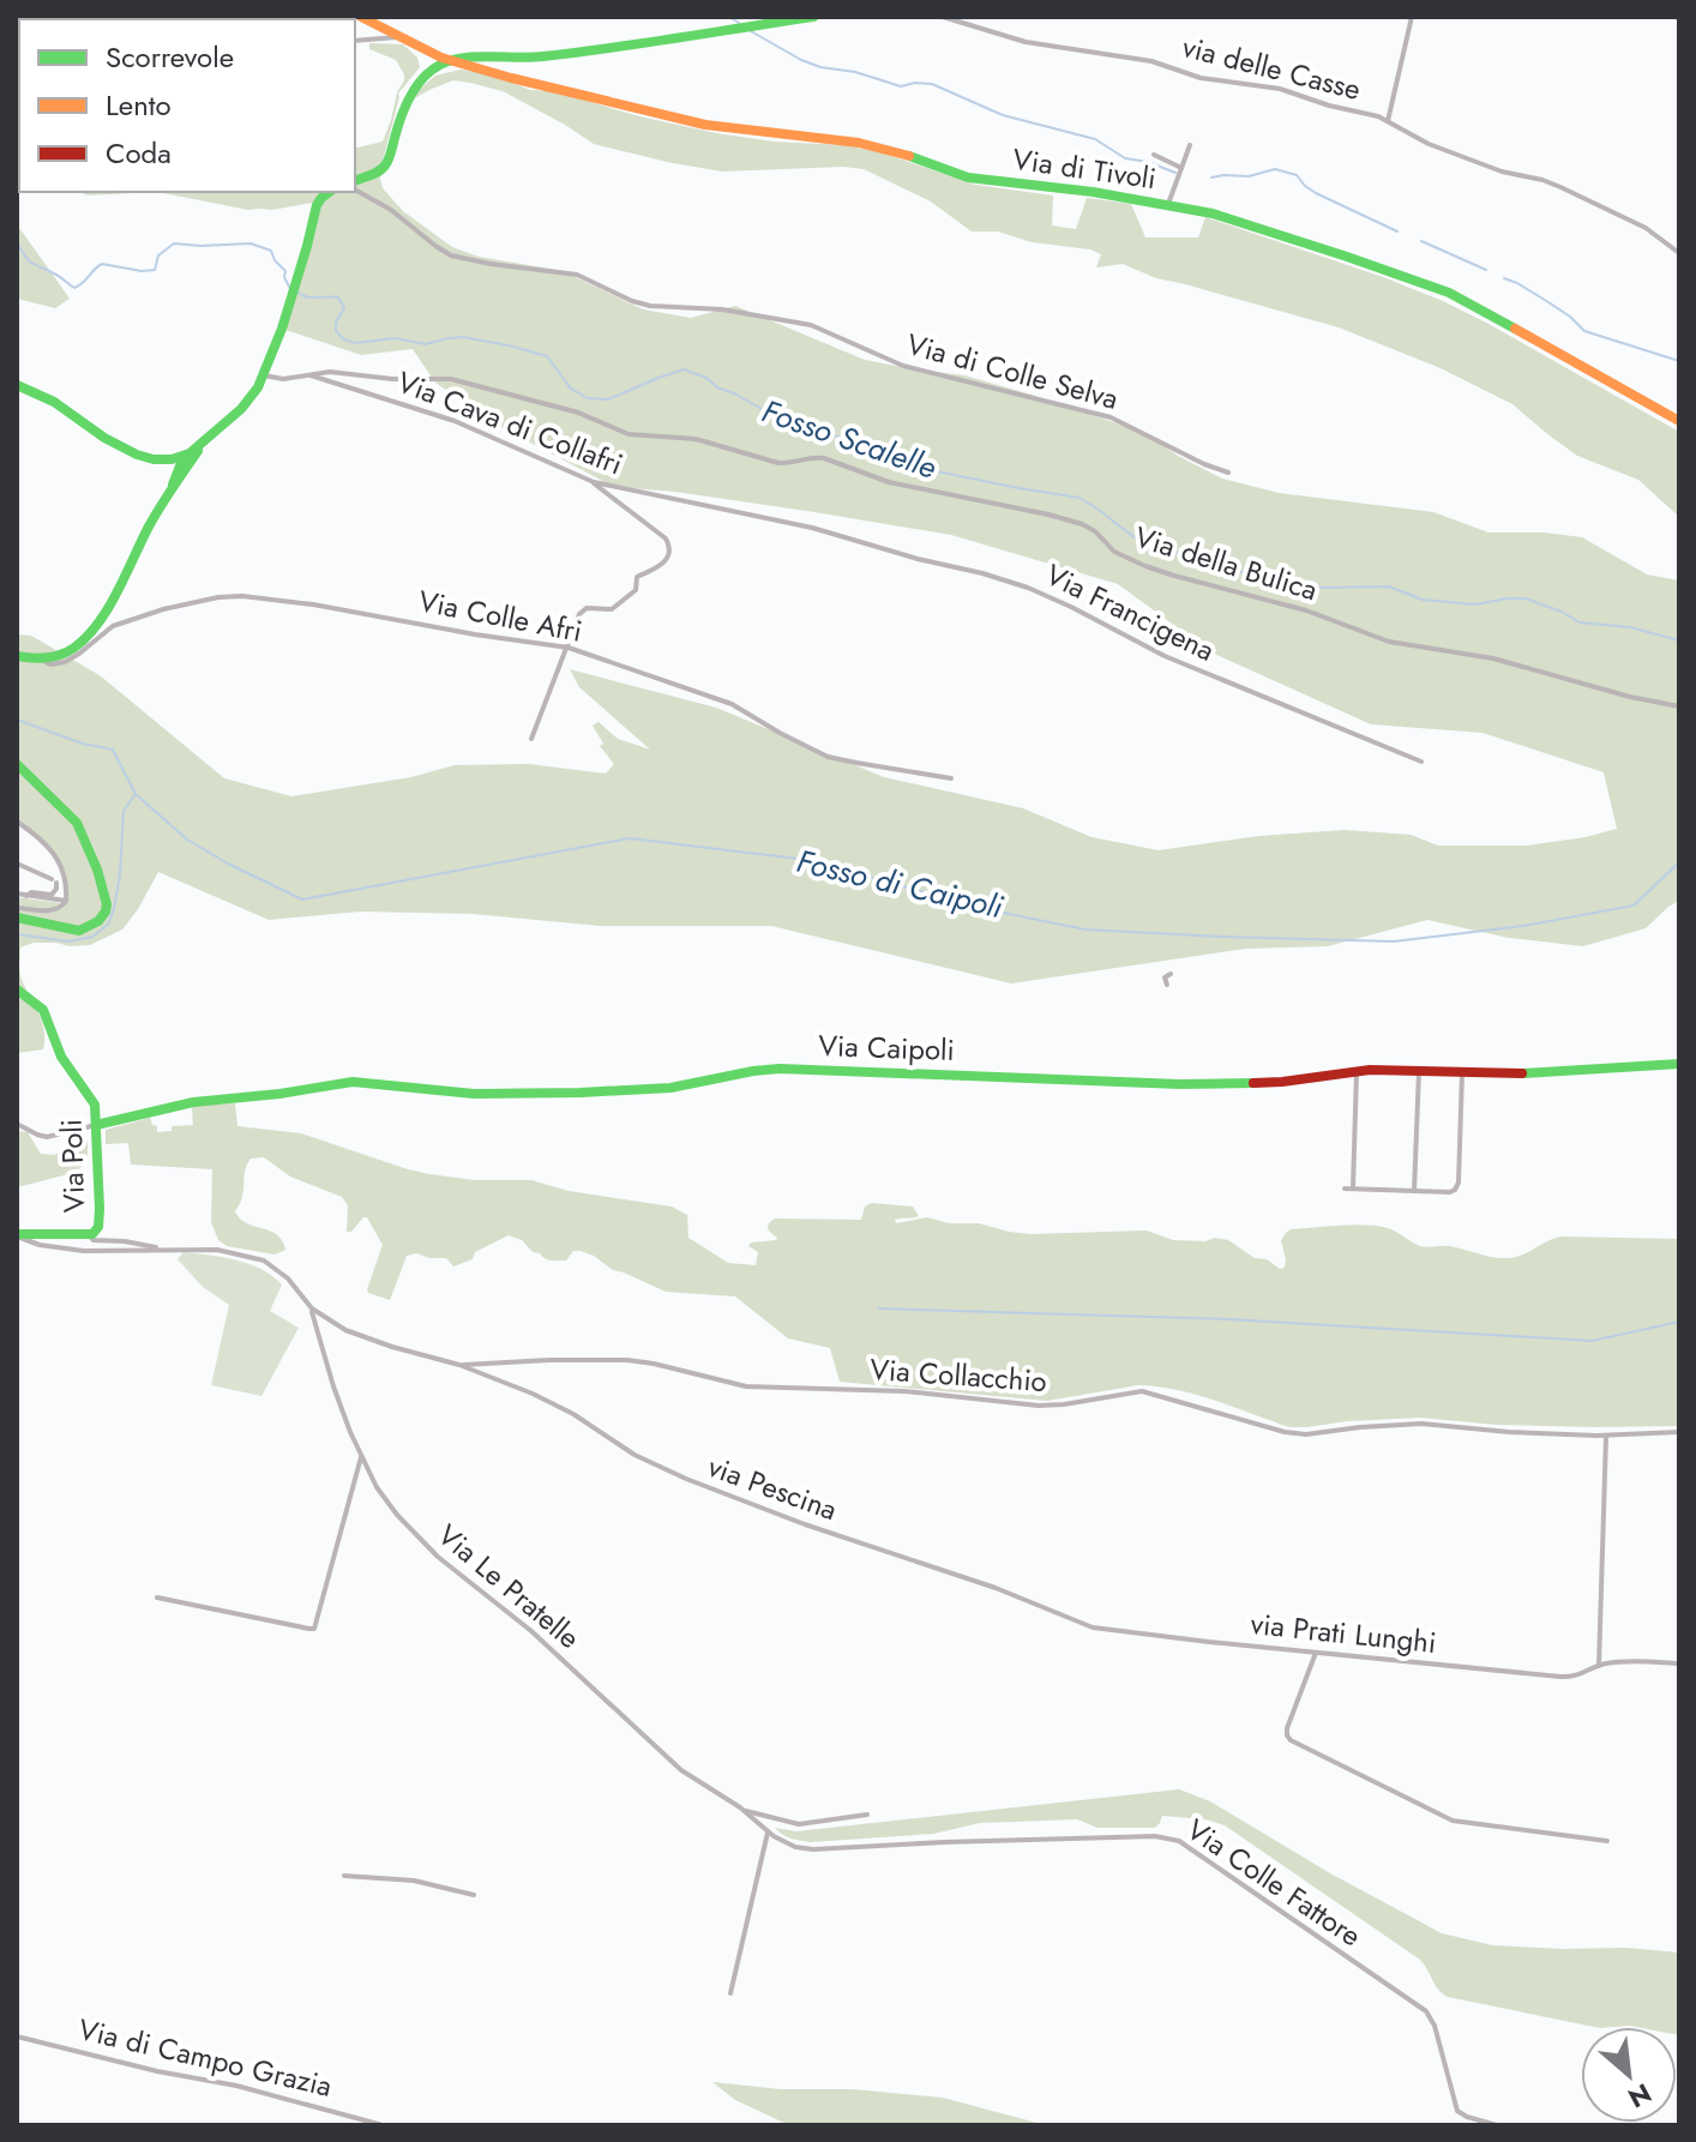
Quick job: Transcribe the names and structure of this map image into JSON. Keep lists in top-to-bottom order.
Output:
{
  "streets": {
    "street": [
      "via delle Casse",
      "Via di Tivoli",
      "Via di Colle Selva",
      "Via Cava di Collafri",
      "Via della Bulica",
      "Via Francigena",
      "Via Colle Afri",
      "Via Caipoli",
      "Via Poli",
      "Via Collacchio",
      "via Pescina",
      "Via Le Pratelle",
      "via Prati Lunghi",
      "Via Colle Fattore",
      "Via di Campo Grazia"
    ]
  },
  "crossings": [
    ["Via Cava di Collafri", "Via della Bulica"],
    ["Via Cava di Collafri", "Via Francigena"],
    ["Via Caipoli", "Via Poli"],
    ["Via Collacchio", "via Pescina"],
    ["via Pescina", "via Prati Lunghi"],
    ["Via Le Pratelle", "Via Colle Fattore"]
  ],
  "water": ["Fosso Scalelle", "Fosso di Caipoli"],
  "legend": ["Scorrevole", "Lento", "Coda"],
  "north": "bottom right"
}
